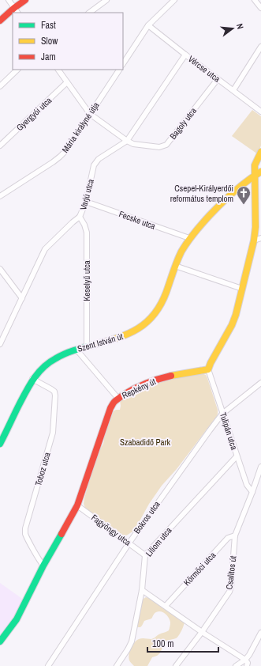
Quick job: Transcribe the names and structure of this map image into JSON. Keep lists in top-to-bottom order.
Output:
{
  "streets": {
    "street": [
      "Vércse utca",
      "Gyergyói utca",
      "Bagoly utca",
      "Mária királyné útja",
      "Varjú utca",
      "Fecske utca",
      "Keselyű utca",
      "Szent István út",
      "Repkény út",
      "Tulipán utca",
      "Toboz utca",
      "Bokros utca",
      "Fagyöngy utca",
      "Liliom utca",
      "Körmöci utca",
      "Csalitos út"
    ]
  },
  "crossings": [
    ["Vércse utca", "Bagoly utca"],
    ["Vércse utca", "Varjú utca"],
    ["Gyergyói utca", "Bagoly utca"],
    ["Bagoly utca", "Mária királyné útja"],
    ["Bagoly utca", "Varjú utca"],
    ["Varjú utca", "Fecske utca"],
    ["Varjú utca", "Keselyű utca"],
    ["Fecske utca", "Szent István út"],
    ["Keselyű utca", "Szent István út"],
    ["Szent István út", "Toboz utca"],
    ["Repkény út", "Tulipán utca"],
    ["Repkény út", "Toboz utca"],
    ["Repkény út", "Fagyöngy utca"],
    ["Tulipán utca", "Bokros utca"],
    ["Tulipán utca", "Liliom utca"],
    ["Tulipán utca", "Csalitos út"],
    ["Bokros utca", "Fagyöngy utca"],
    ["Fagyöngy utca", "Liliom utca"],
    ["Körmöci utca", "Csalitos út"]
  ],
  "parks": ["Szabadidő Park"],
  "places": {
    "church": ["Csepel-Királyerdői református templom"]
  },
  "legend": ["Fast", "Slow", "Jam"],
  "scale_bar": "100 m",
  "north": "right"
}
